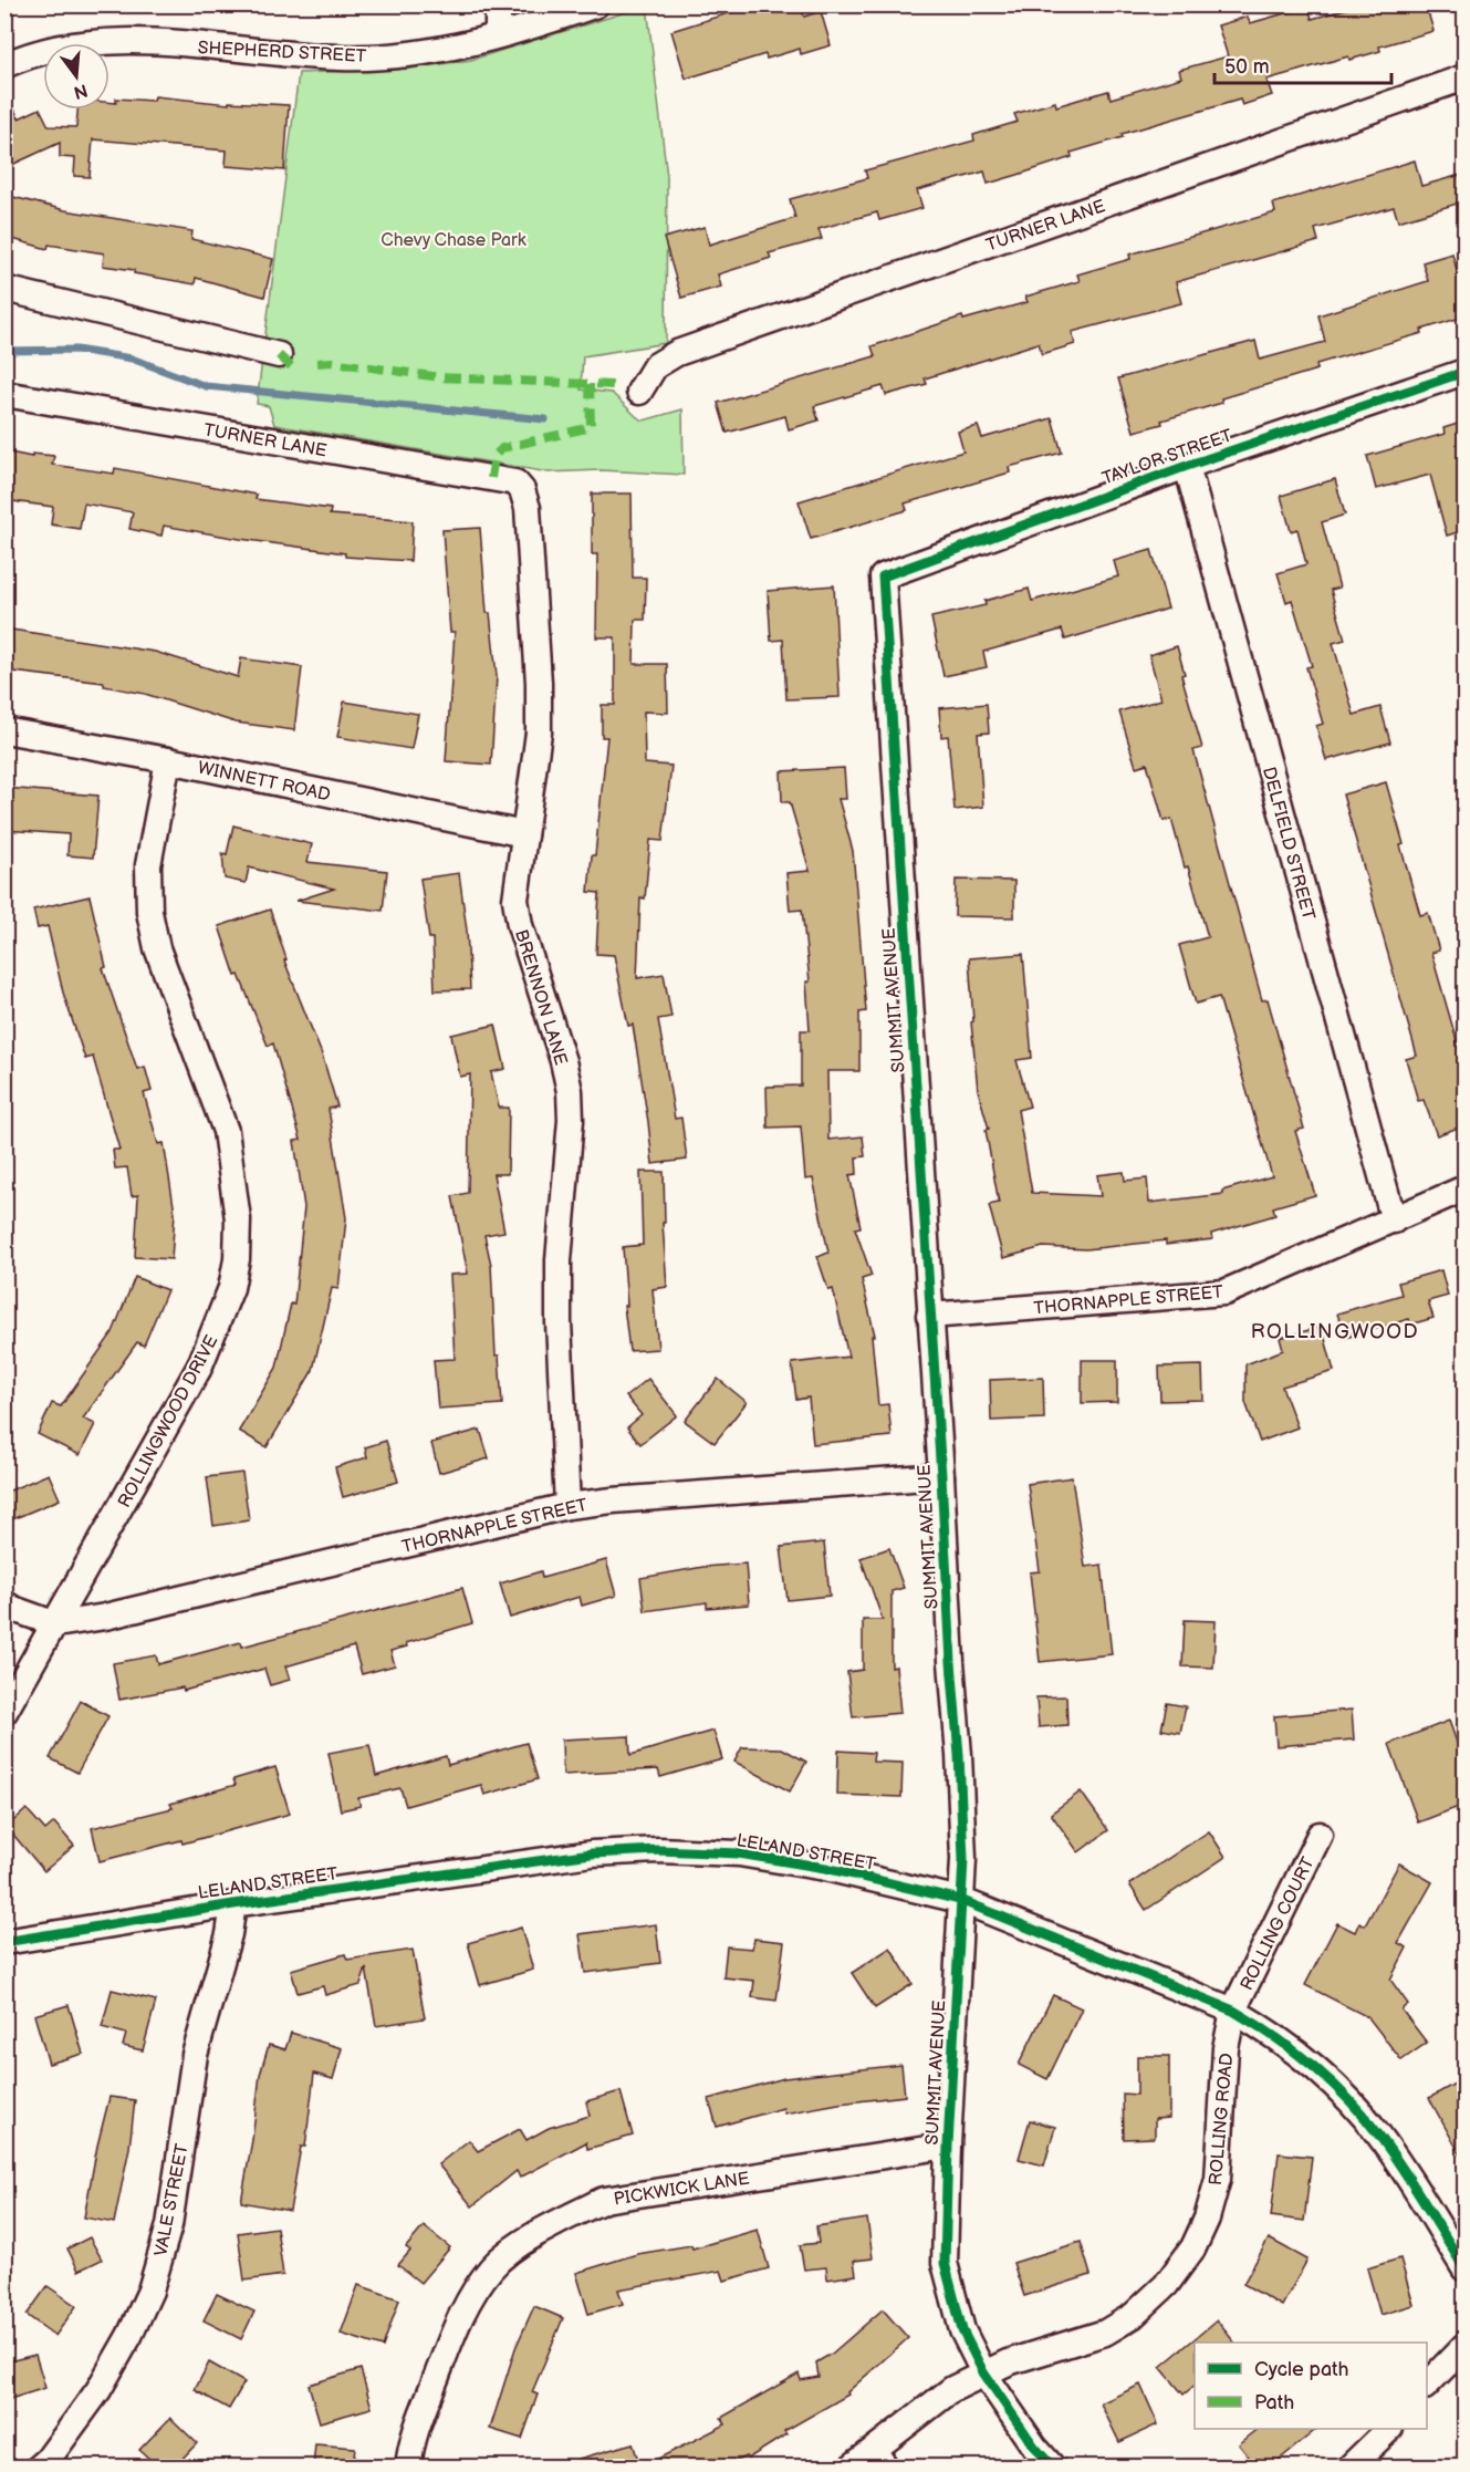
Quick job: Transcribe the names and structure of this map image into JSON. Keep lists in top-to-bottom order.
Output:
{
  "streets": {
    "street": [
      "SHEPHERD STREET",
      "TURNER LANE",
      "TAYLOR STREET",
      "WINNETT ROAD",
      "DELFIELD STREET",
      "BRENNON LANE",
      "SUMMIT AVENUE",
      "THORNAPPLE STREET",
      "ROLLINGWOOD DRIVE",
      "LELAND STREET",
      "ROLLING COURT",
      "ROLLING ROAD",
      "PICKWICK LANE",
      "VALE STREET"
    ]
  },
  "crossings": [
    ["TURNER LANE", "BRENNON LANE"],
    ["TAYLOR STREET", "DELFIELD STREET"],
    ["TAYLOR STREET", "SUMMIT AVENUE"],
    ["WINNETT ROAD", "BRENNON LANE"],
    ["WINNETT ROAD", "ROLLINGWOOD DRIVE"],
    ["DELFIELD STREET", "THORNAPPLE STREET"],
    ["BRENNON LANE", "THORNAPPLE STREET"],
    ["SUMMIT AVENUE", "THORNAPPLE STREET"],
    ["SUMMIT AVENUE", "LELAND STREET"],
    ["SUMMIT AVENUE", "ROLLING ROAD"],
    ["SUMMIT AVENUE", "PICKWICK LANE"],
    ["THORNAPPLE STREET", "ROLLINGWOOD DRIVE"],
    ["LELAND STREET", "ROLLING COURT"],
    ["LELAND STREET", "ROLLING ROAD"],
    ["LELAND STREET", "VALE STREET"],
    ["ROLLING COURT", "ROLLING ROAD"]
  ],
  "districts": ["ROLLINGWOOD"],
  "parks": ["Chevy Chase Park"],
  "legend": ["Cycle path", "Path"],
  "scale_bar": "50 m",
  "north": "bottom"
}
